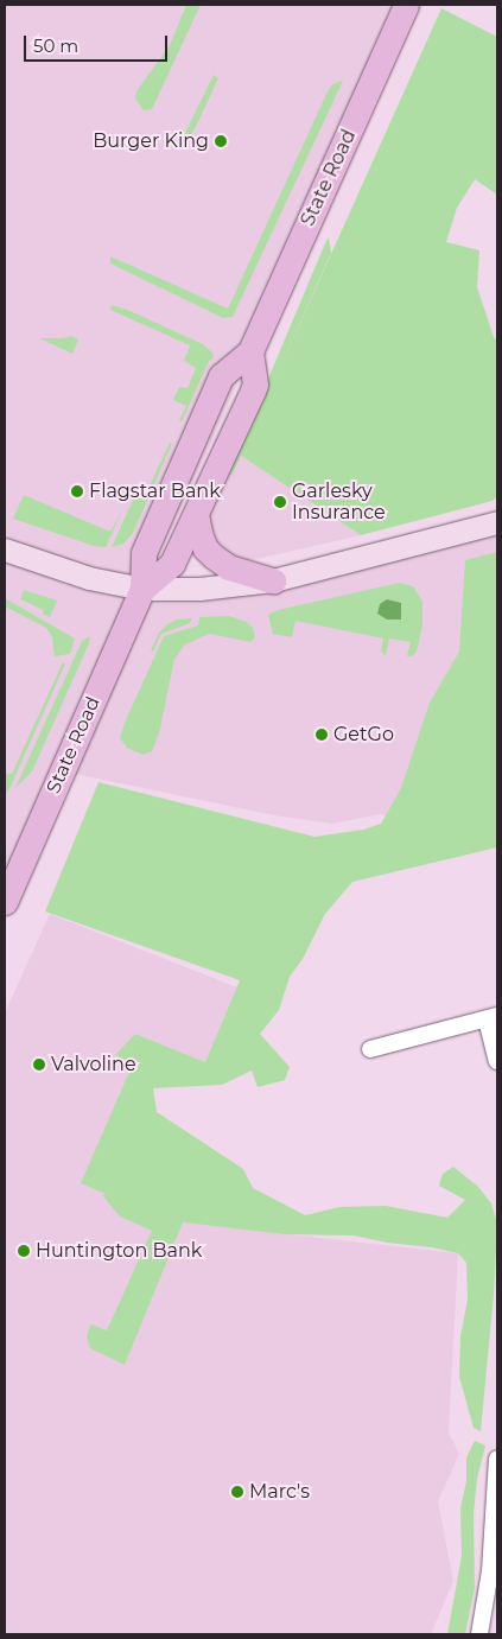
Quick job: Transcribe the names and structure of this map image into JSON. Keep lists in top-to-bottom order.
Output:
{
  "streets": {
    "main road": ["State Road"]
  },
  "places": [
    "Burger King",
    "Flagstar Bank",
    "Garlesky Insurance",
    "GetGo",
    "Valvoline",
    "Huntington Bank",
    "Marc's"
  ],
  "scale_bar": "50 m"
}
